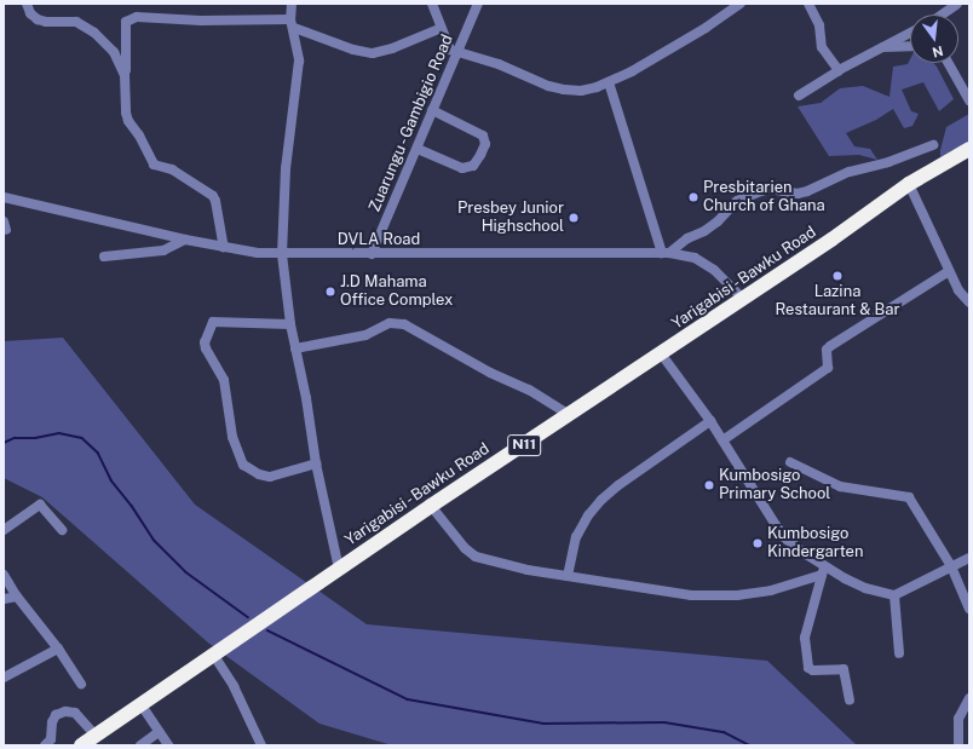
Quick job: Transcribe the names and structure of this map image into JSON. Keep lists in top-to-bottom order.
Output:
{
  "streets": {
    "highway": ["Yarigabisi - Bawku Road", "N11"],
    "street": ["Zuarungu - Gambigio Road", "DVLA Road"]
  },
  "crossings": [
    ["Zuarungu - Gambigio Road", "DVLA Road"],
    ["DVLA Road", "Yarigabisi - Bawku Road"]
  ],
  "places": [
    "Presbitarien Church of Ghana",
    "Presbey Junior Highschool",
    "Lazina Restaurant & Bar",
    "J.D Mahama Office Complex",
    "Kumbosigo Primary School",
    "Kumbosigo Kindergarten"
  ],
  "north": "bottom"
}
